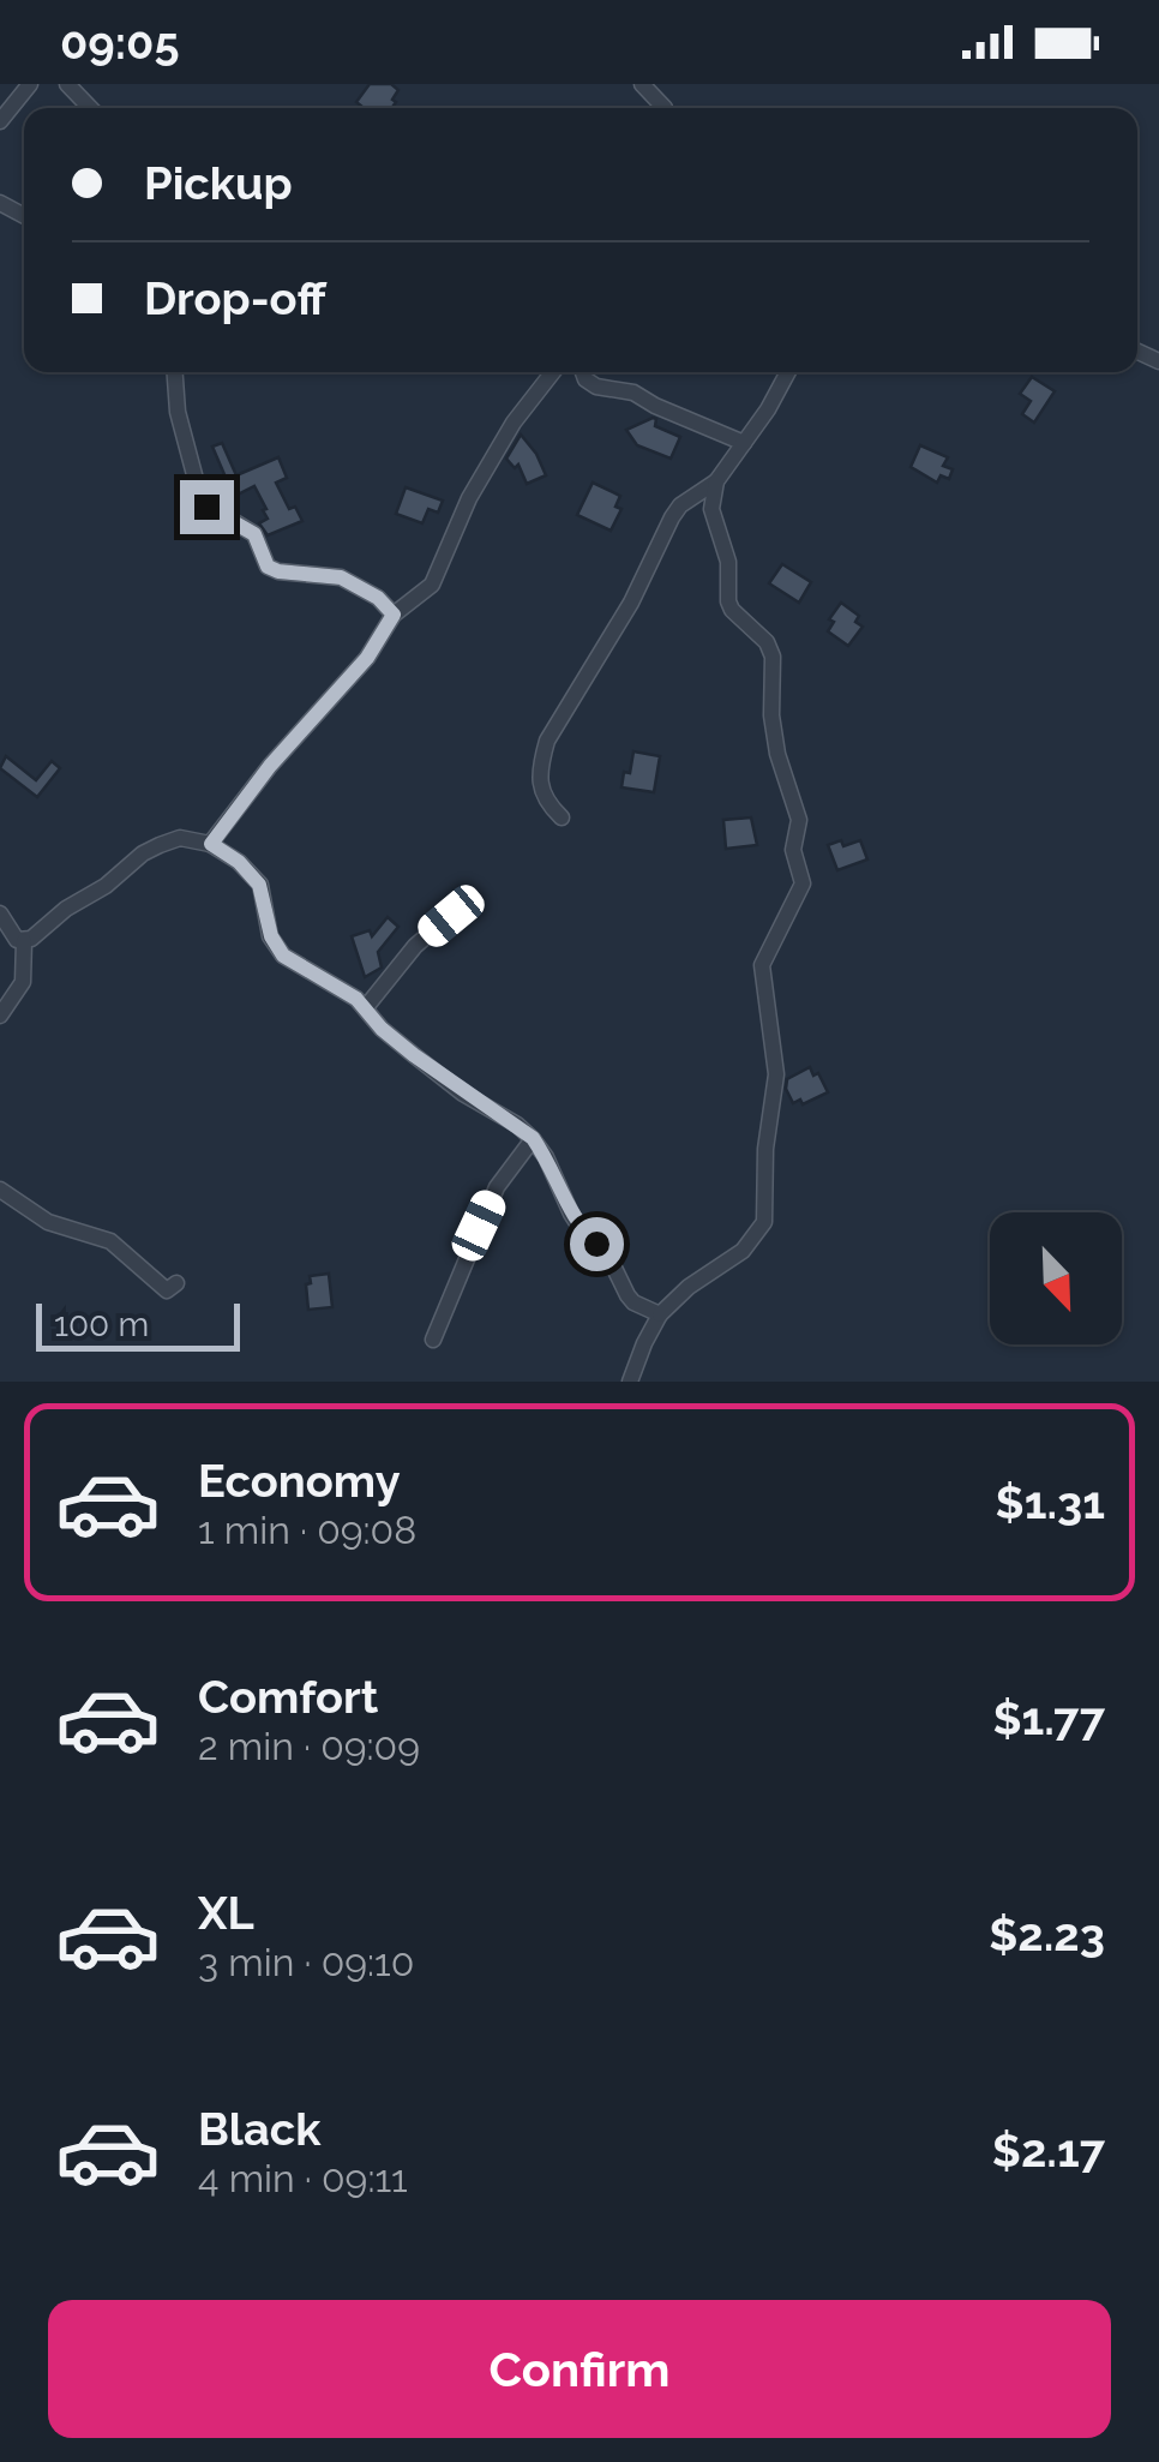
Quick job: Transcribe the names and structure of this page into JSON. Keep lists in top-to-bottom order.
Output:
{
  "scale_bar": "100 m",
  "north": "bottom right",
  "page": {
    "status": "09:05",
    "banner": ["Pickup", "Drop-off"],
    "scale": "100 m",
    "list": [
      {
        "name": "Economy",
        "note": "1 min · 09:08",
        "value": "$1.31"
      },
      {
        "name": "Comfort",
        "note": "2 min · 09:09",
        "value": "$1.77"
      },
      {
        "name": "XL",
        "note": "3 min · 09:10",
        "value": "$2.23"
      },
      {
        "name": "Black",
        "note": "4 min · 09:11",
        "value": "$2.17"
      }
    ],
    "buttons": "Confirm"
  }
}
